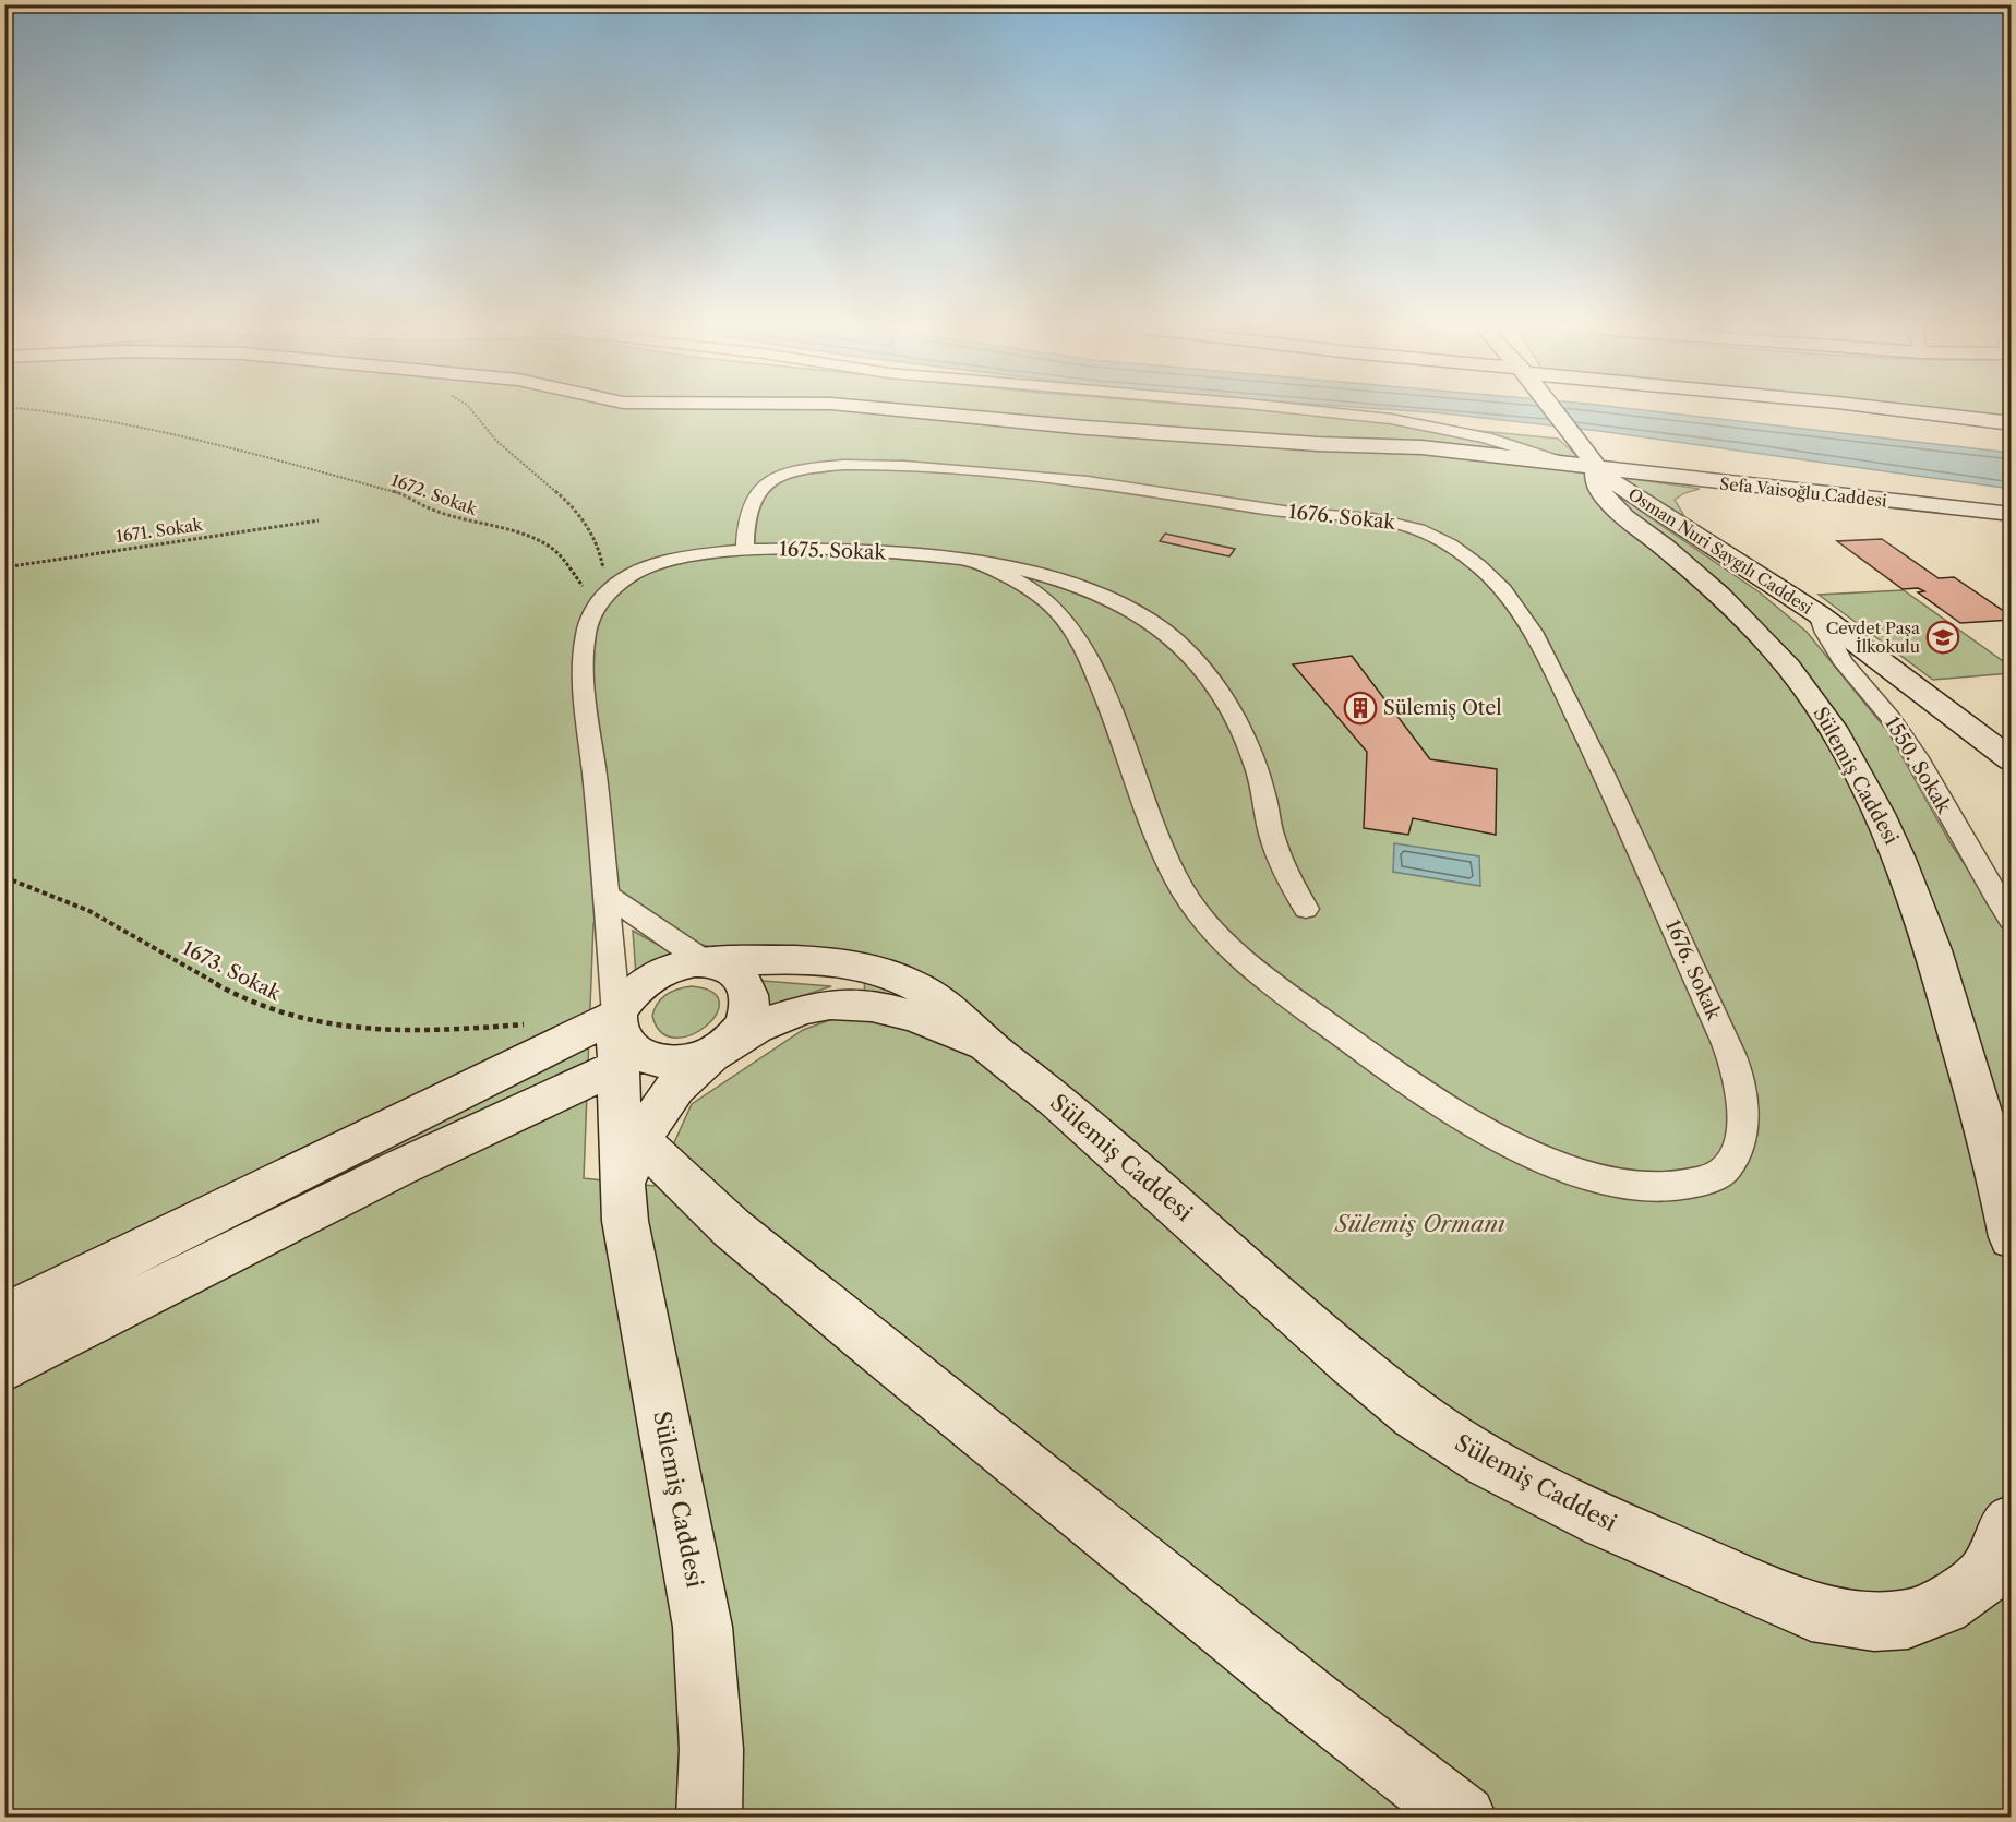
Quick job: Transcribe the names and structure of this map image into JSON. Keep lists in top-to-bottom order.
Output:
{
  "streets": {
    "street": [
      "Sefa Vaisoğlu Caddesi",
      "1676. Sokak",
      "1675. Sokak",
      "Osman Nuri Saygılı Caddesi",
      "1550. Sokak",
      "Sülemiş Caddesi"
    ],
    "path": ["1672. Sokak", "1671. Sokak", "1673. Sokak"]
  },
  "crossings": [
    ["Sefa Vaisoğlu Caddesi", "Osman Nuri Saygılı Caddesi"],
    ["Sefa Vaisoğlu Caddesi", "Sülemiş Caddesi"],
    ["1672. Sokak", "1675. Sokak"],
    ["1676. Sokak", "1675. Sokak"],
    ["Osman Nuri Saygılı Caddesi", "1550. Sokak"],
    ["Osman Nuri Saygılı Caddesi", "Sülemiş Caddesi"]
  ],
  "parks": ["Sülemiş Ormanı"],
  "places": {
    "school or university": ["Cevdet Paşa İlkokulu"],
    "building": ["Sülemiş Otel"]
  }
}
